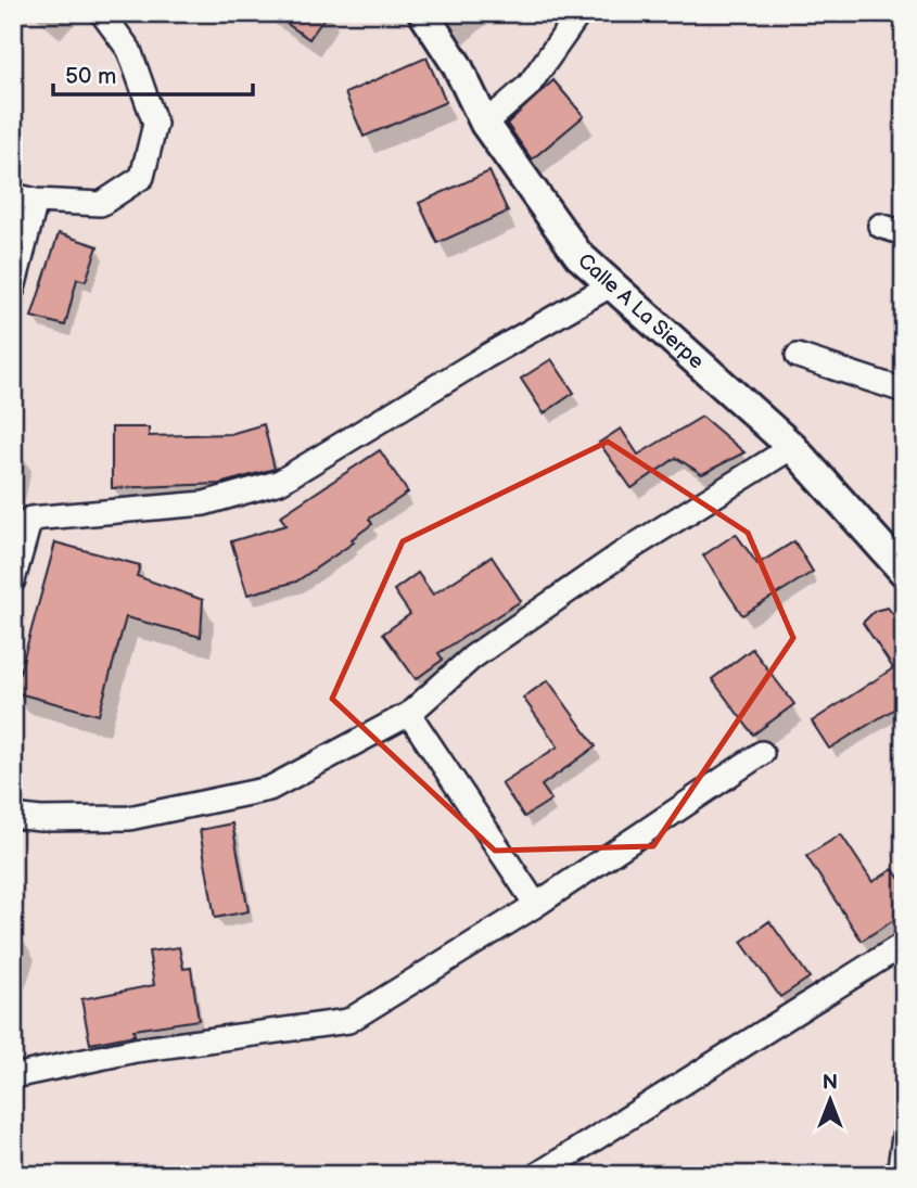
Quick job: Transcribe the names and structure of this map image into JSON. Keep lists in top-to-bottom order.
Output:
{
  "streets": {
    "street": ["Calle A La Sierpe"]
  },
  "scale_bar": "50 m",
  "north": "top"
}
